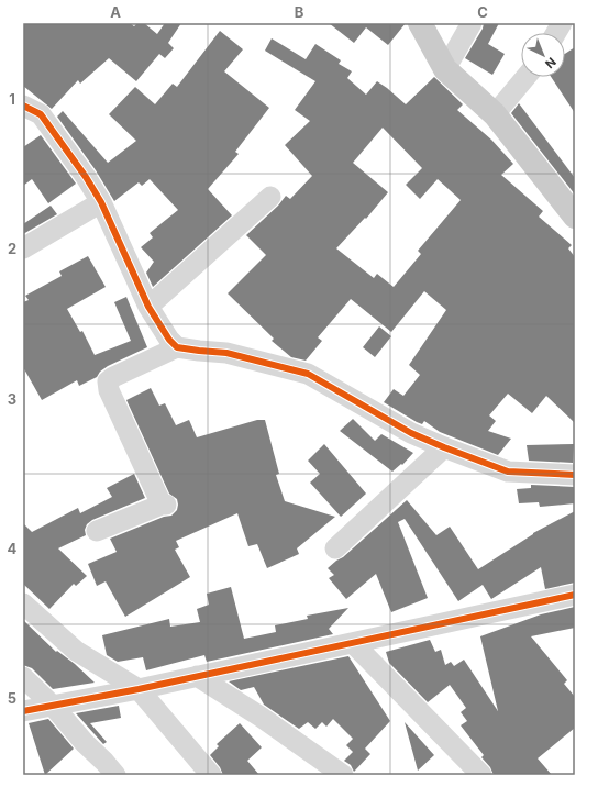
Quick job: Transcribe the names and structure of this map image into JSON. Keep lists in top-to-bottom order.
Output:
{
  "north": "bottom right",
  "grid": {
    "columns": ["A", "B", "C"],
    "rows": [
      "1",
      "2",
      "3",
      "4",
      "5"
    ]
  }
}
